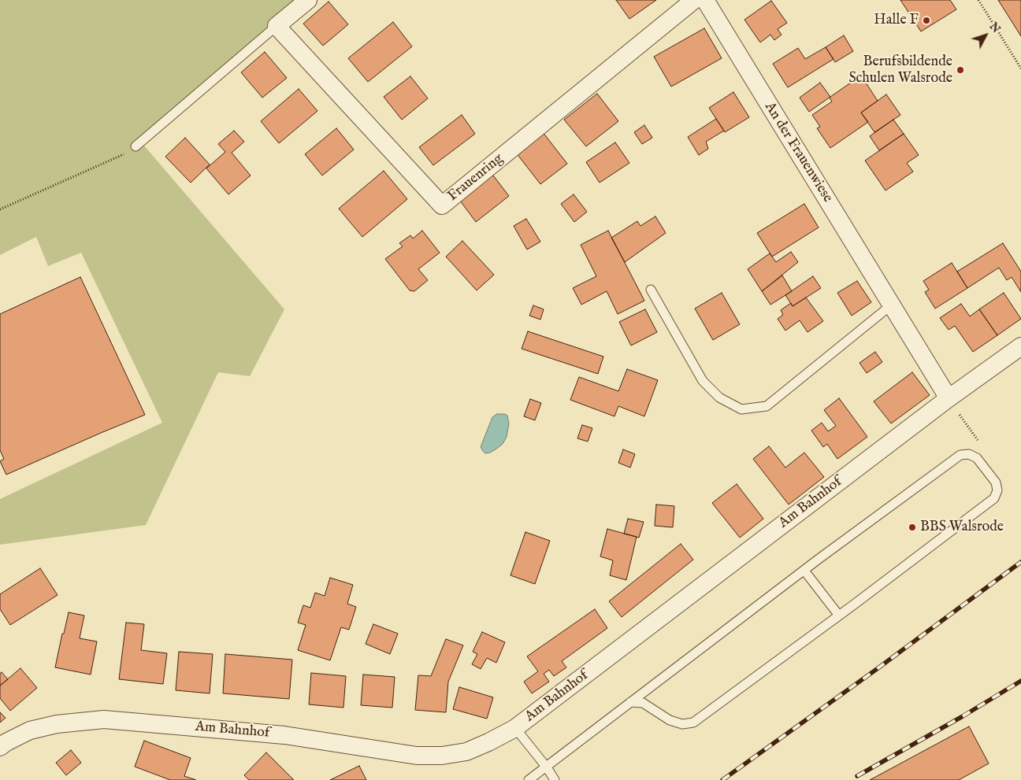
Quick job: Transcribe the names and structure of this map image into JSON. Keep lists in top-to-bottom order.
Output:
{
  "streets": {
    "street": ["An der Frauenwiese", "Frauenring", "Am Bahnhof"]
  },
  "crossings": [
    ["An der Frauenwiese", "Am Bahnhof"]
  ],
  "places": ["Halle F", "Berufsbildende Schulen Walsrode", "BBS Walsrode"],
  "north": "top right"
}
